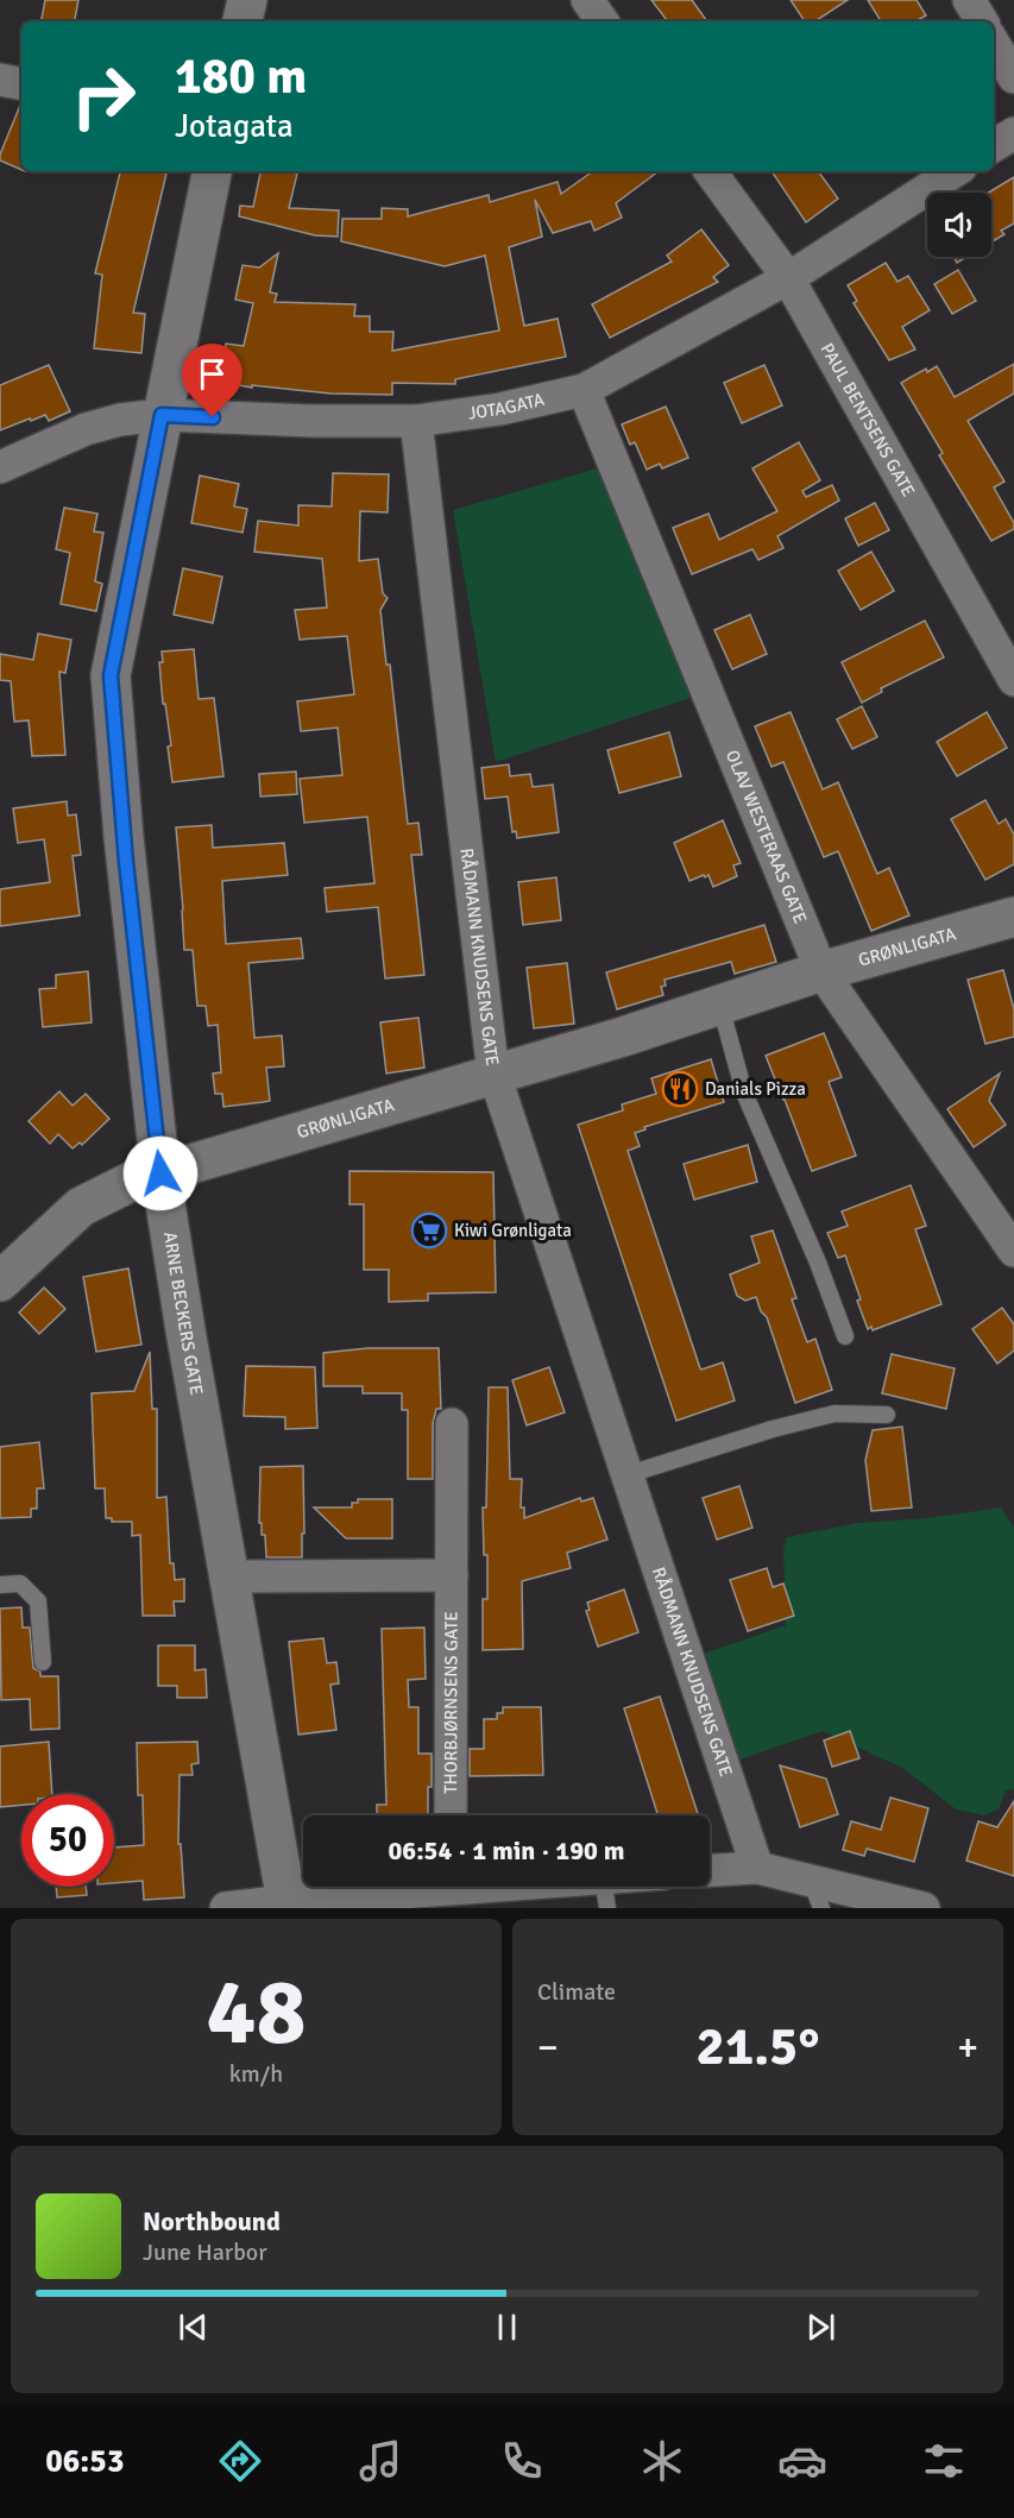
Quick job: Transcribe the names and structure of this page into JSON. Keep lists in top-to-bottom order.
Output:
{
  "streets": {
    "main road": ["GRØNLIGATA", "ARNE BECKERS GATE"],
    "street": [
      "JOTAGATA",
      "PAUL BENTSENS GATE",
      "OLAV WESTERAAS GATE",
      "RÅDMANN KNUDSENS GATE",
      "THORBJØRNSENS GATE"
    ]
  },
  "crossings": [
    ["JOTAGATA", "PAUL BENTSENS GATE"],
    ["JOTAGATA", "OLAV WESTERAAS GATE"],
    ["JOTAGATA", "RÅDMANN KNUDSENS GATE"],
    ["JOTAGATA", "ARNE BECKERS GATE"],
    ["OLAV WESTERAAS GATE", "GRØNLIGATA"],
    ["GRØNLIGATA", "RÅDMANN KNUDSENS GATE"],
    ["GRØNLIGATA", "ARNE BECKERS GATE"]
  ],
  "places": {
    "restaurant": ["Danials Pizza"],
    "supermarket": ["Kiwi Grønligata"]
  },
  "page": {
    "turn": ["180 m", "Jotagata"],
    "limit": "50",
    "trip": "06:54 · 1 min · 190 m",
    "tile": [
      ["48", "km/h"],
      "Climate"
    ],
    "heat": ["−", "21.5°", "+"],
    "song": ["Northbound", "June Harbor"],
    "tabs": "06:53"
  }
}
